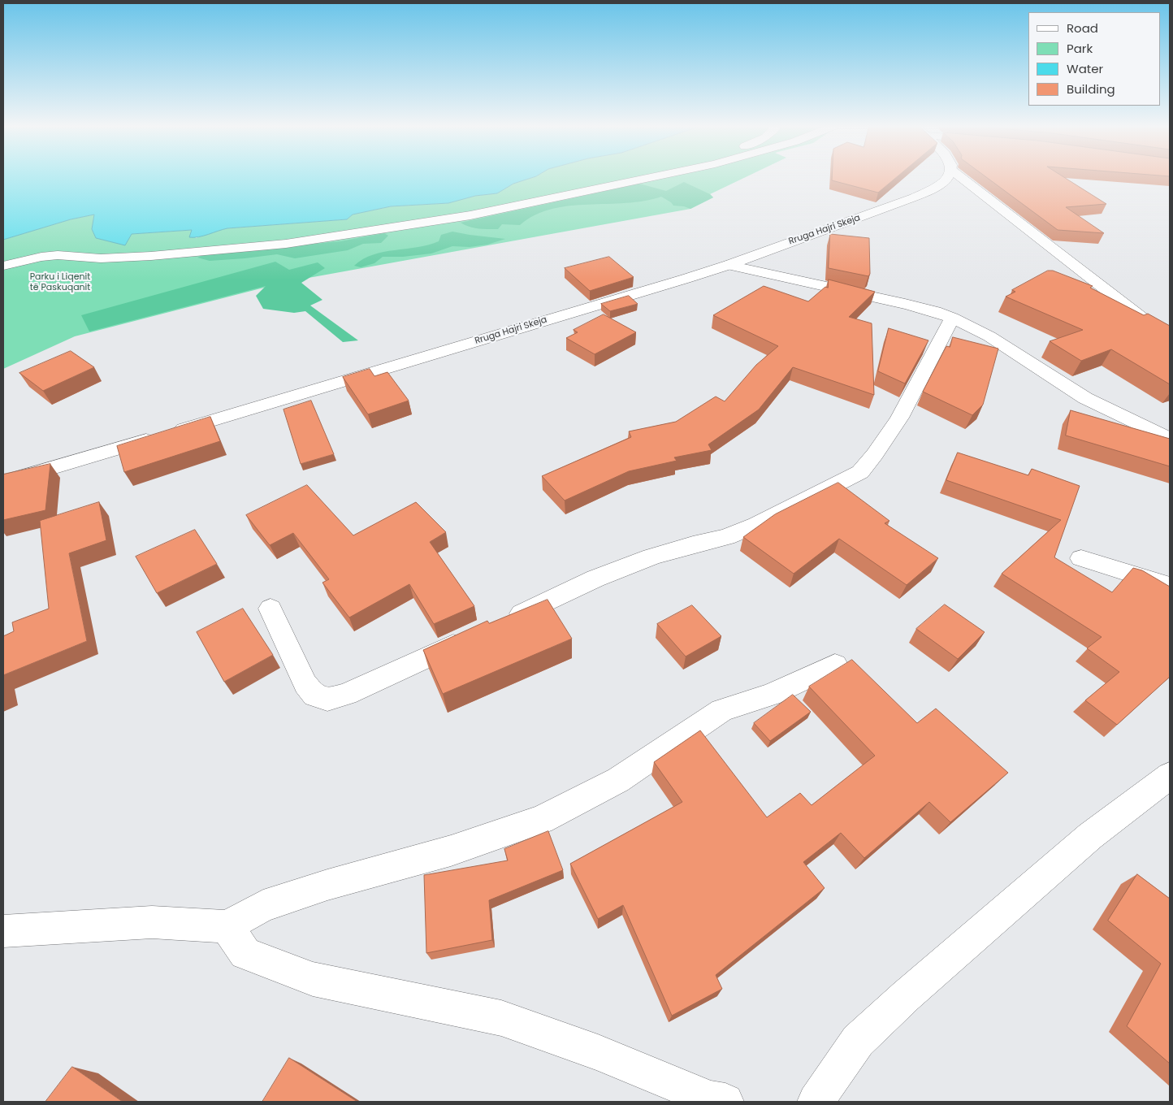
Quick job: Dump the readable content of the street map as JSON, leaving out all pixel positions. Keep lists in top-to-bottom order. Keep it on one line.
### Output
{"streets":{"street":["Rruga Hajri Skeja"]},"parks":["Parku i Liqenit të Paskuqanit"],"legend":["Road","Park","Water","Building"]}
